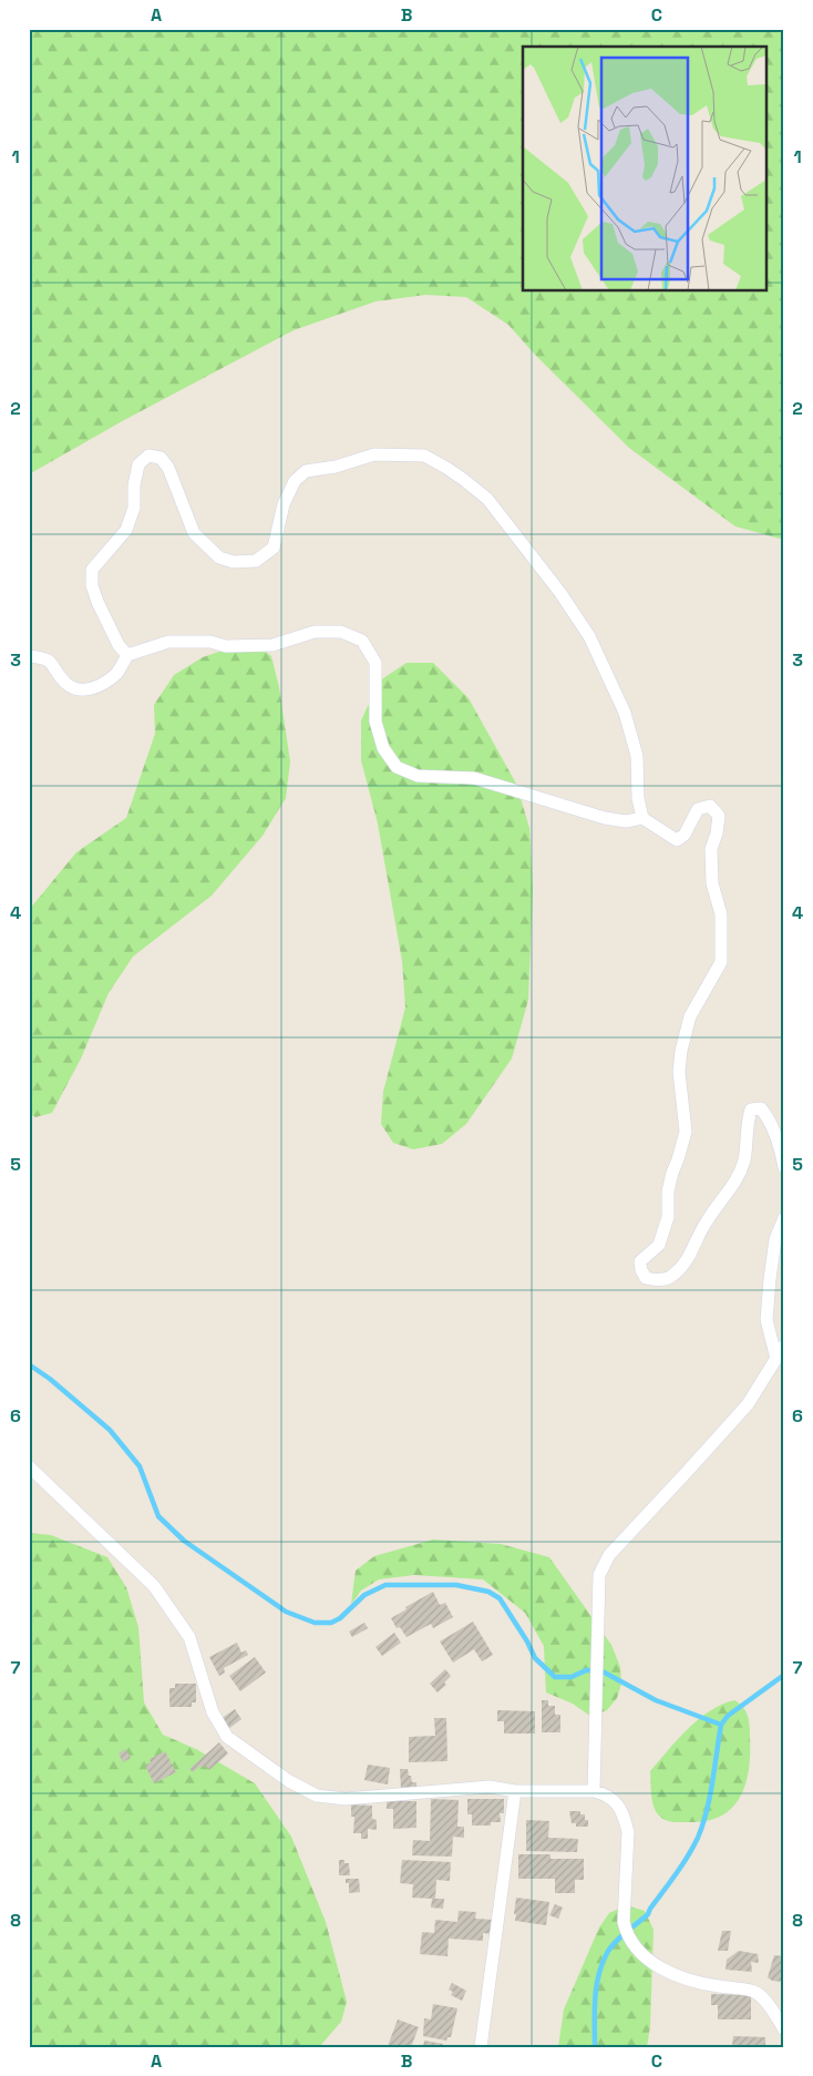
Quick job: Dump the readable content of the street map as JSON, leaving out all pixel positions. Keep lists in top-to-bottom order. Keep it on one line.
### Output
{"grid":{"columns":["A","B","C"],"rows":["1","2","3","4","5","6","7","8"]}}
